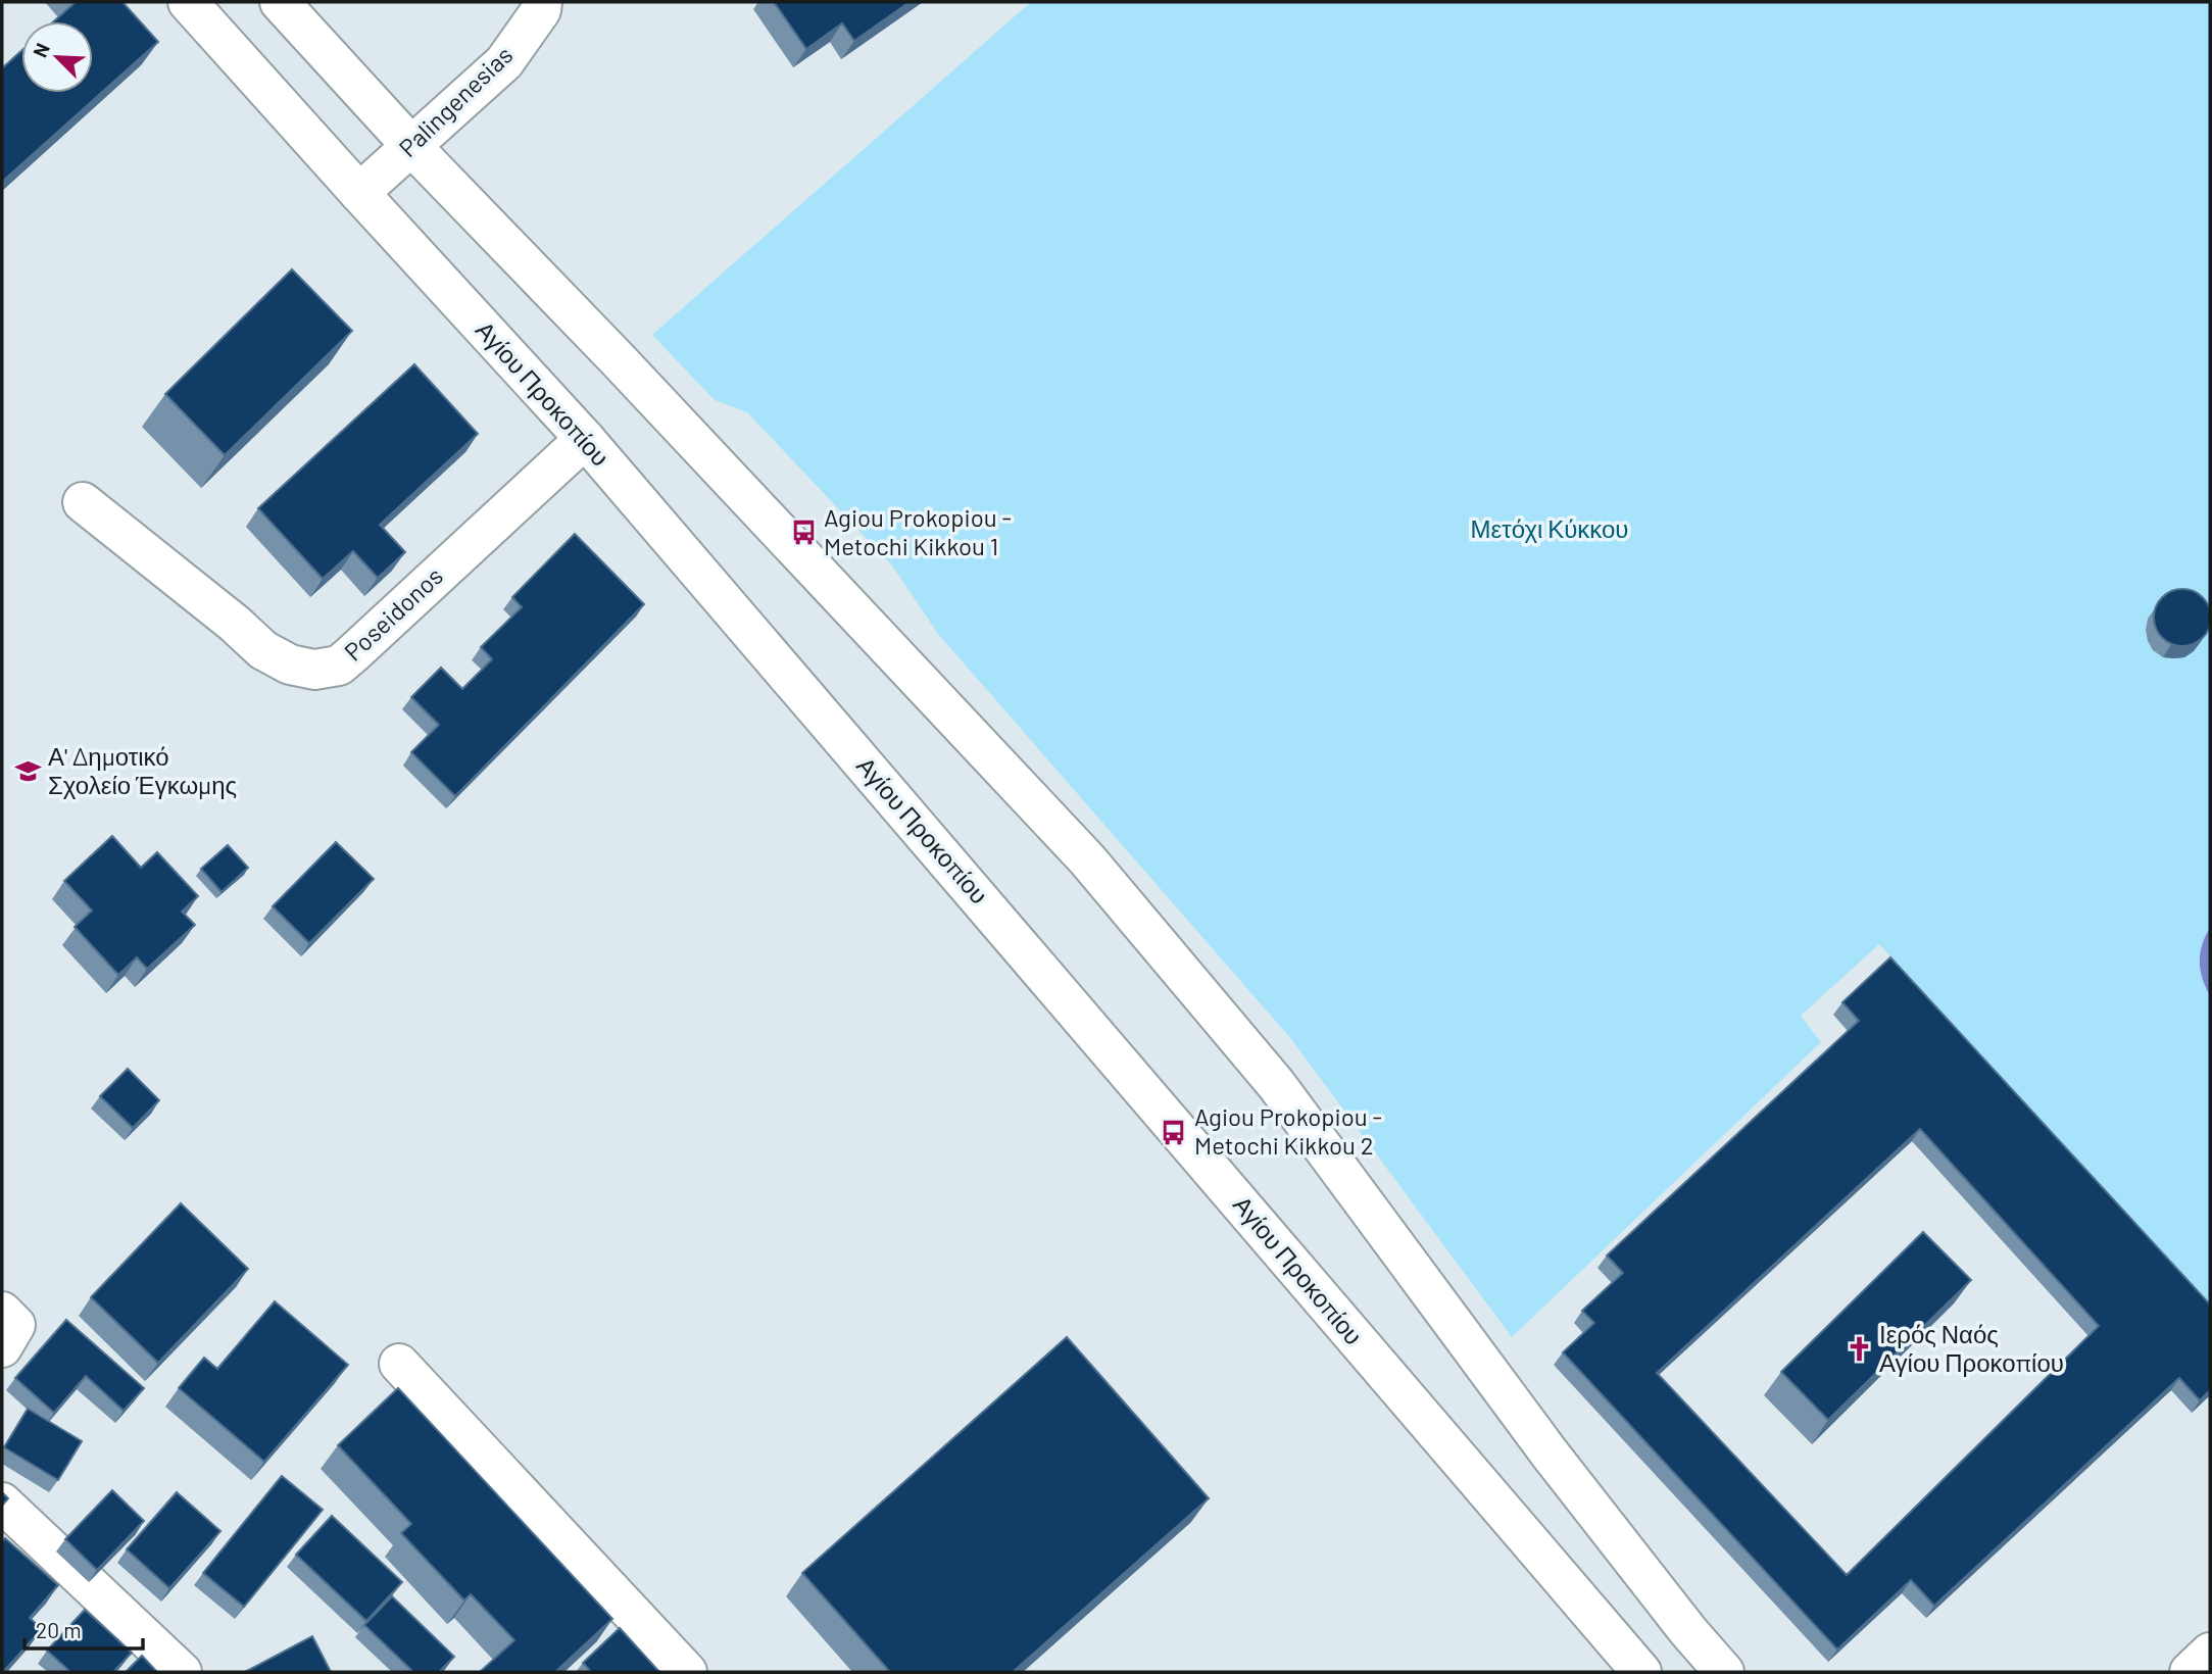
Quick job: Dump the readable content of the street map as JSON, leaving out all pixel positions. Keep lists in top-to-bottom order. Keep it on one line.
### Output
{"streets":{"main road":["Palingenesias","Αγίου Προκοπίου","Poseidonos"]},"crossings":[["Palingenesias","Αγίου Προκοπίου"],["Αγίου Προκοπίου","Poseidonos"]],"parks":["Μετόχι Κύκκου"],"places":{"bus stop":["Agiou Prokopiou - Metochi Kikkou 1","Agiou Prokopiou - Metochi Kikkou 2"],"school or university":["Α' Δημοτικό Σχολείο Έγκωμης"],"church":["Ιερός Ναός Αγίου Προκοπίου"]},"scale_bar":"20 m","north":"top left"}
